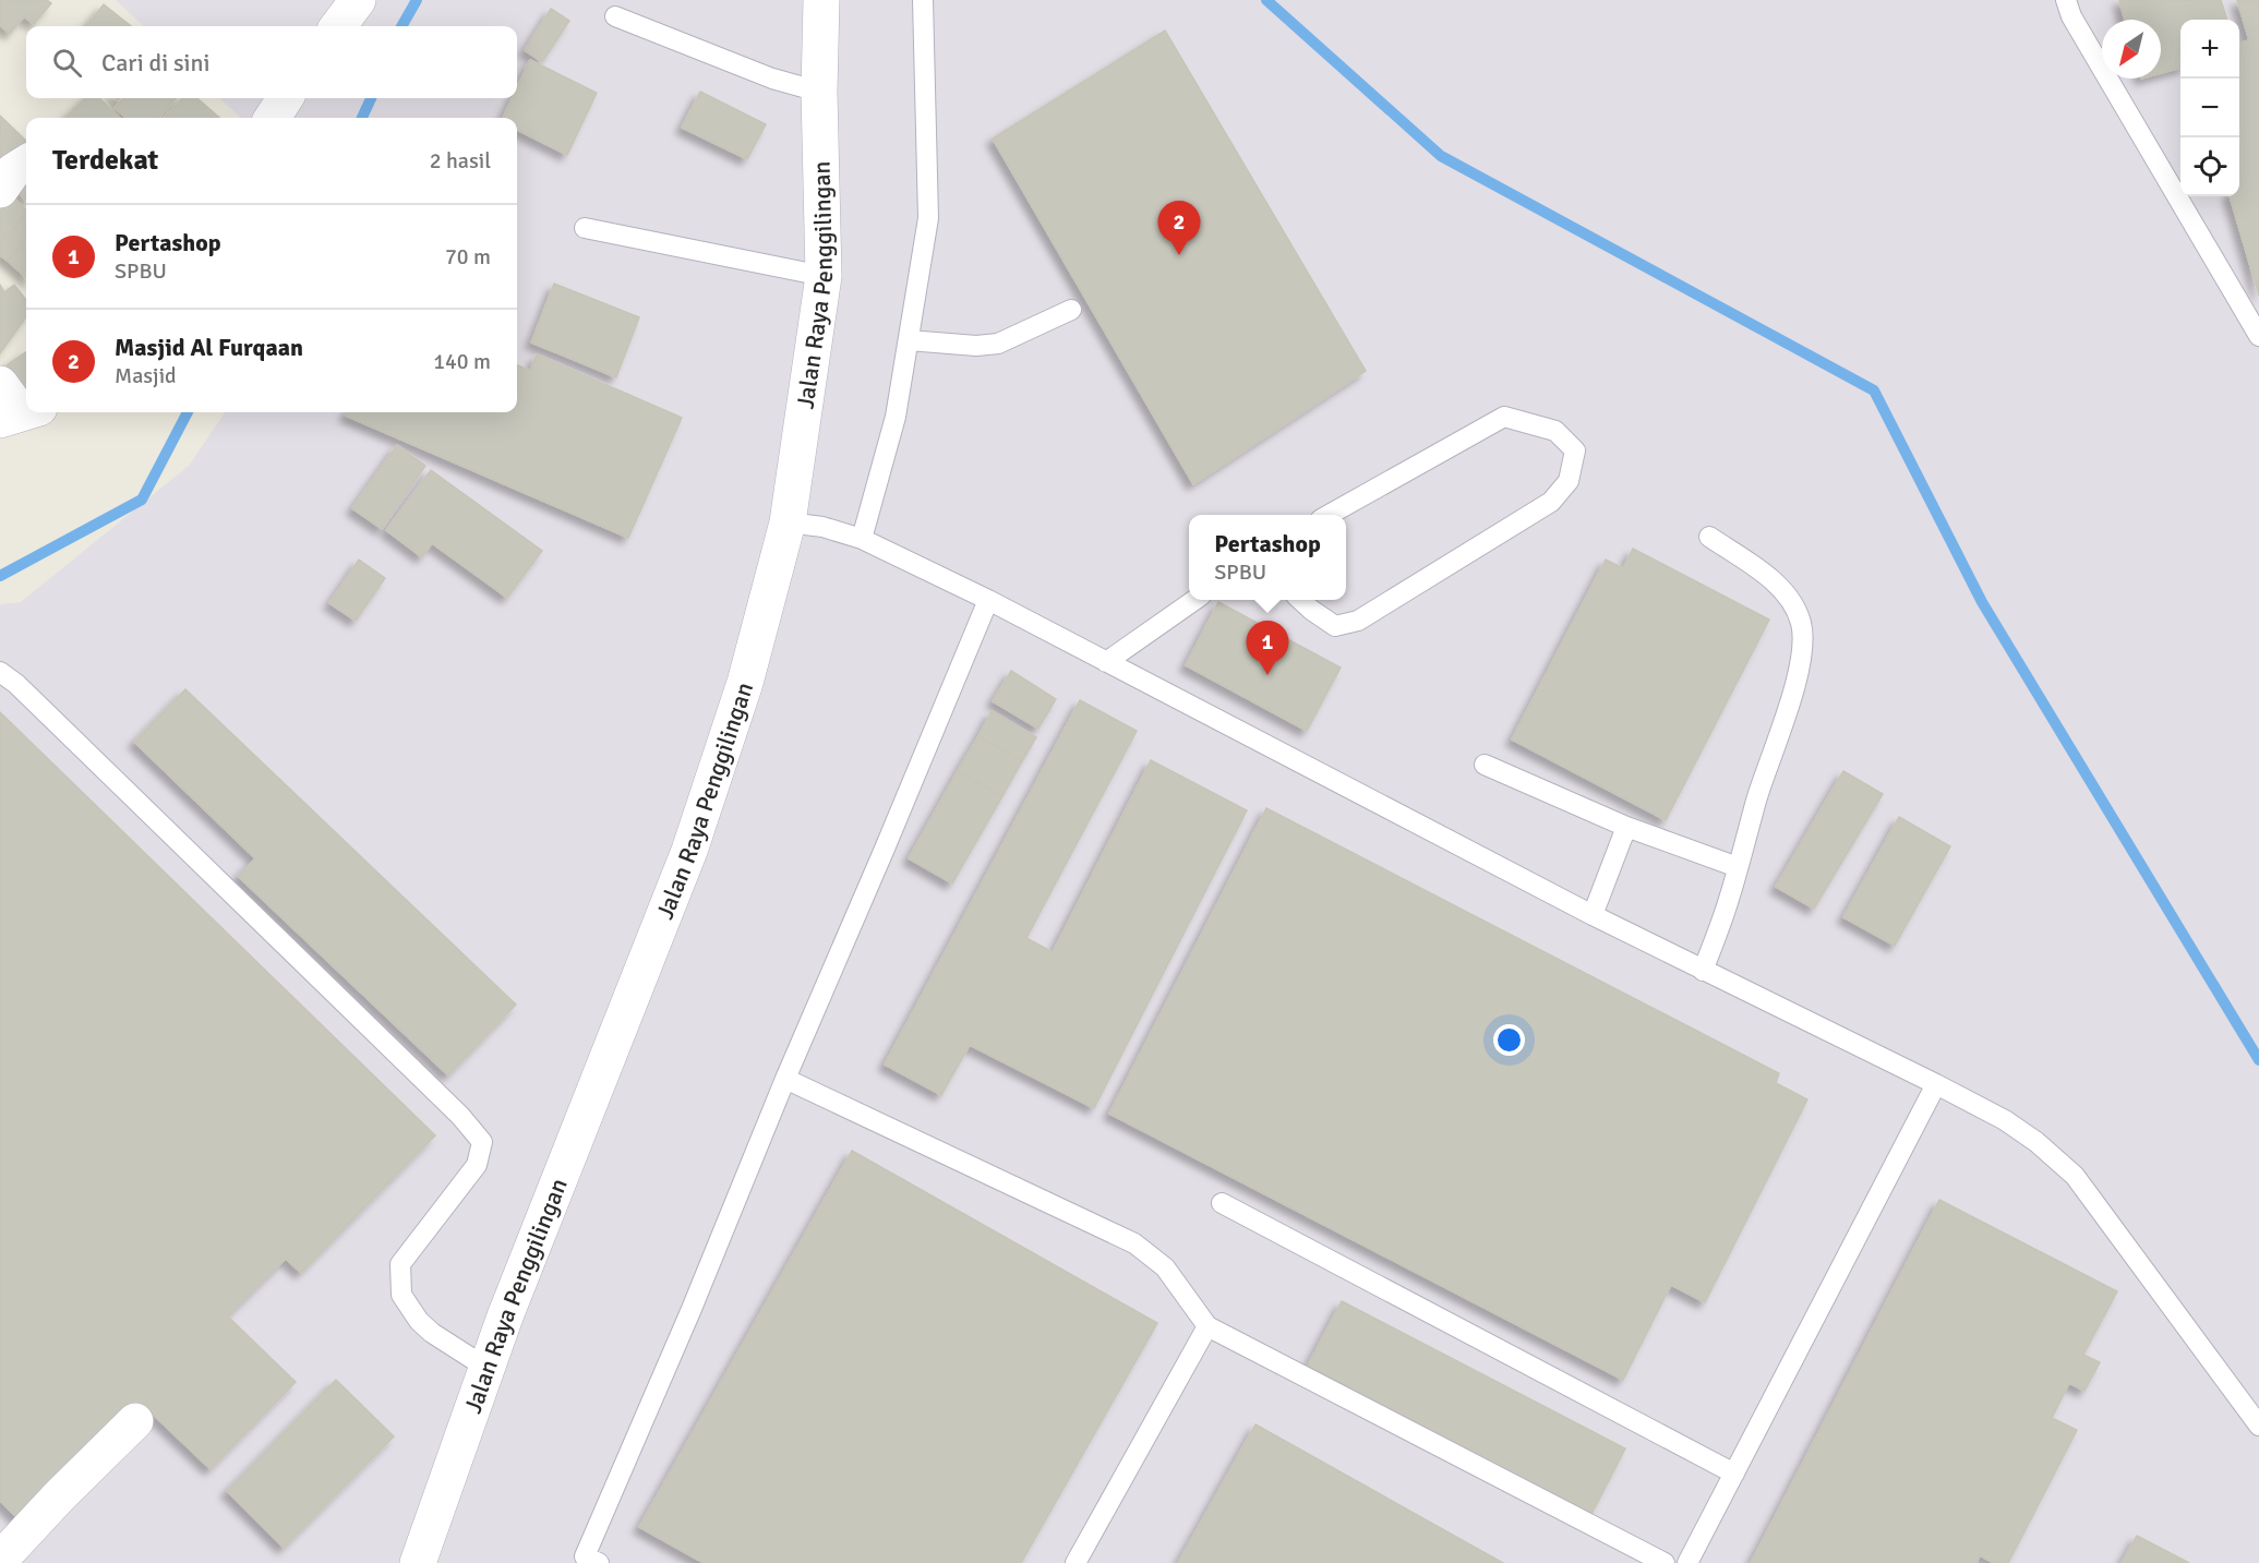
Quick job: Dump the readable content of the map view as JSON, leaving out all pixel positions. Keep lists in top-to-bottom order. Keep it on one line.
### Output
{"streets":{"street":["Jalan Raya Penggilingan"]},"north":"bottom left","page":{"map_buttons":["+","−"],"search":"Cari di sini","heading":["Terdekat","2 hasil"],"pins":["2","1"],"list":[{"mark":"1","name":"Pertashop","note":"SPBU","value":"70 m"},{"mark":"2","name":"Masjid Al Furqaan","note":"Masjid","value":"140 m"}],"popup":["Pertashop","SPBU"]}}
